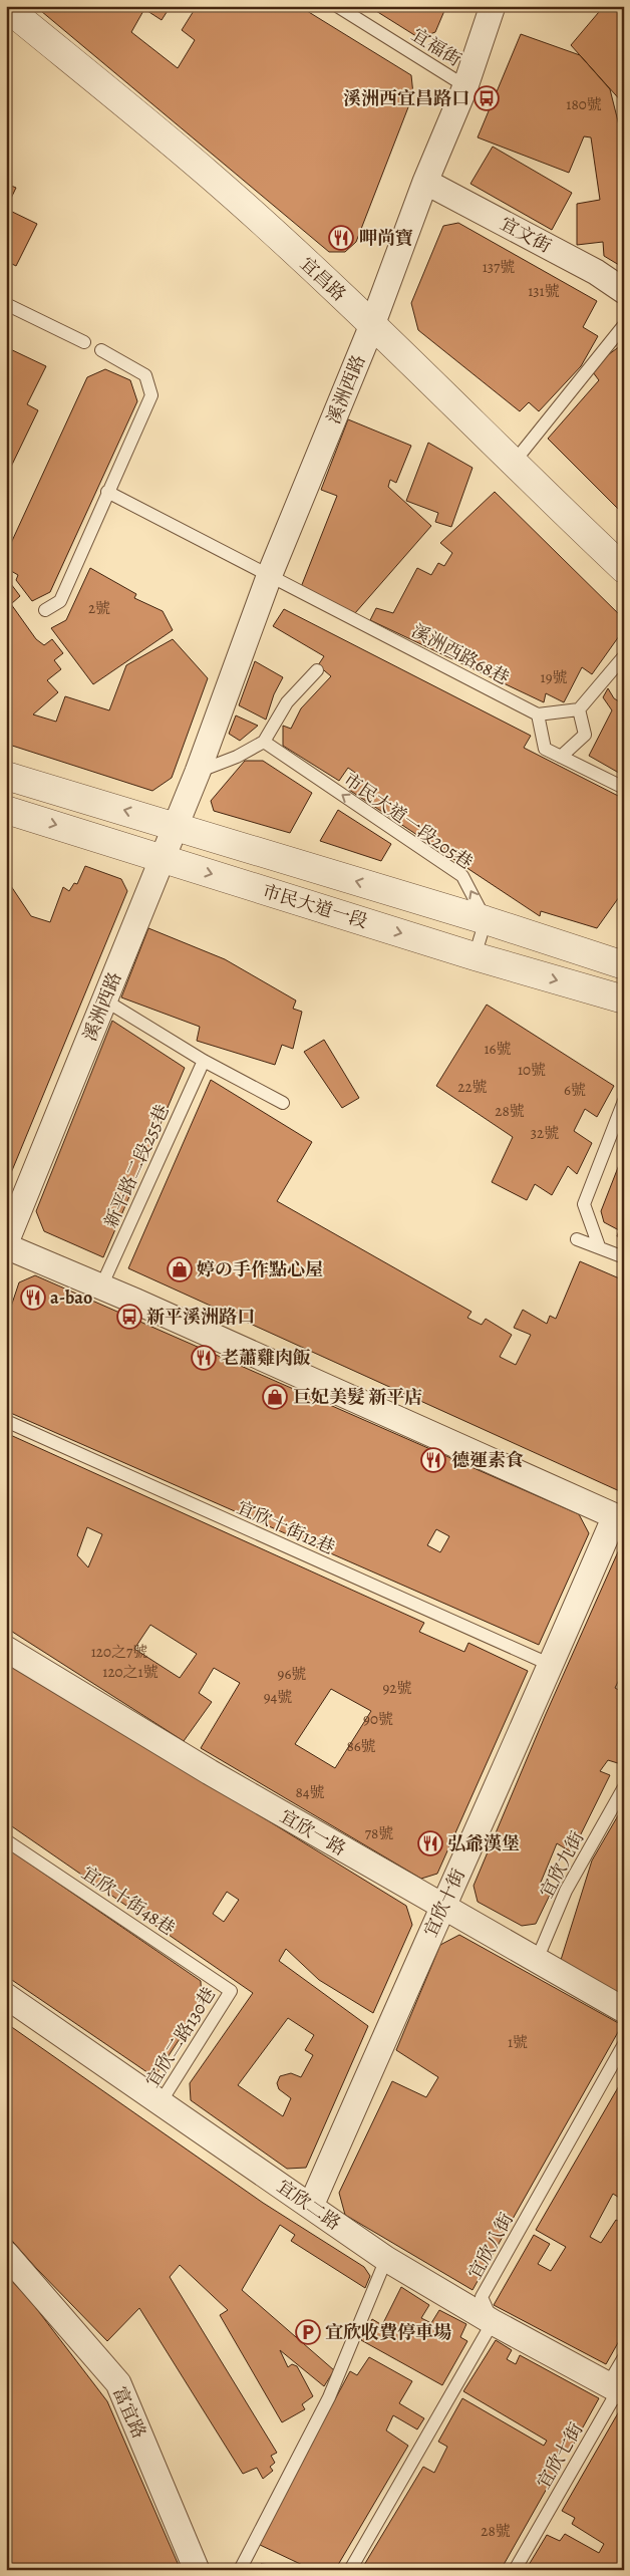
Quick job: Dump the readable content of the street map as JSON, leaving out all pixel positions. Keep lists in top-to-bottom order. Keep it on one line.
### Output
{"streets":{"street":["宜文街","宜昌路","溪洲西路","市民大道一段","宜欣一路","宜欣十街","宜欣二路","富宜路"],"lane":["宜福街","溪洲西路68巷","市民大道一段205巷","新平路二段255巷","宜欣十街12巷","宜欣九街","宜欣十街48巷","宜欣二路130巷","宜欣八街","宜欣七街"]},"crossings":[["宜福街","溪洲西路"],["宜文街","溪洲西路"],["宜昌路","溪洲西路"],["溪洲西路","溪洲西路68巷"],["溪洲西路","市民大道一段"],["市民大道一段205巷","市民大道一段"],["宜欣十街12巷","宜欣十街"],["宜欣一路","宜欣九街"],["宜欣一路","宜欣十街"],["宜欣十街48巷","宜欣二路130巷"],["宜欣十街","宜欣二路"],["宜欣二路130巷","宜欣二路"],["宜欣二路","宜欣八街"],["宜欣二路","宜欣七街"]],"one_way":["市民大道一段205巷"],"places":{"bus stop":["溪洲西宜昌路口","新平溪洲路口"],"restaurant":["呷尚寶","a-bao","老蕭雞肉飯","德運素食","弘爺漢堡"],"shop":["婷の手作點心屋","巨妃美髮 新平店"],"parking":["宜欣收費停車場"]},"house_numbers":["180號","137號","131號","2號","19號","16號","10號","22號","6號","28號","32號","120之7號","120之1號","96號","92號","94號","90號","86號","84號","78號","1號","28號"]}
